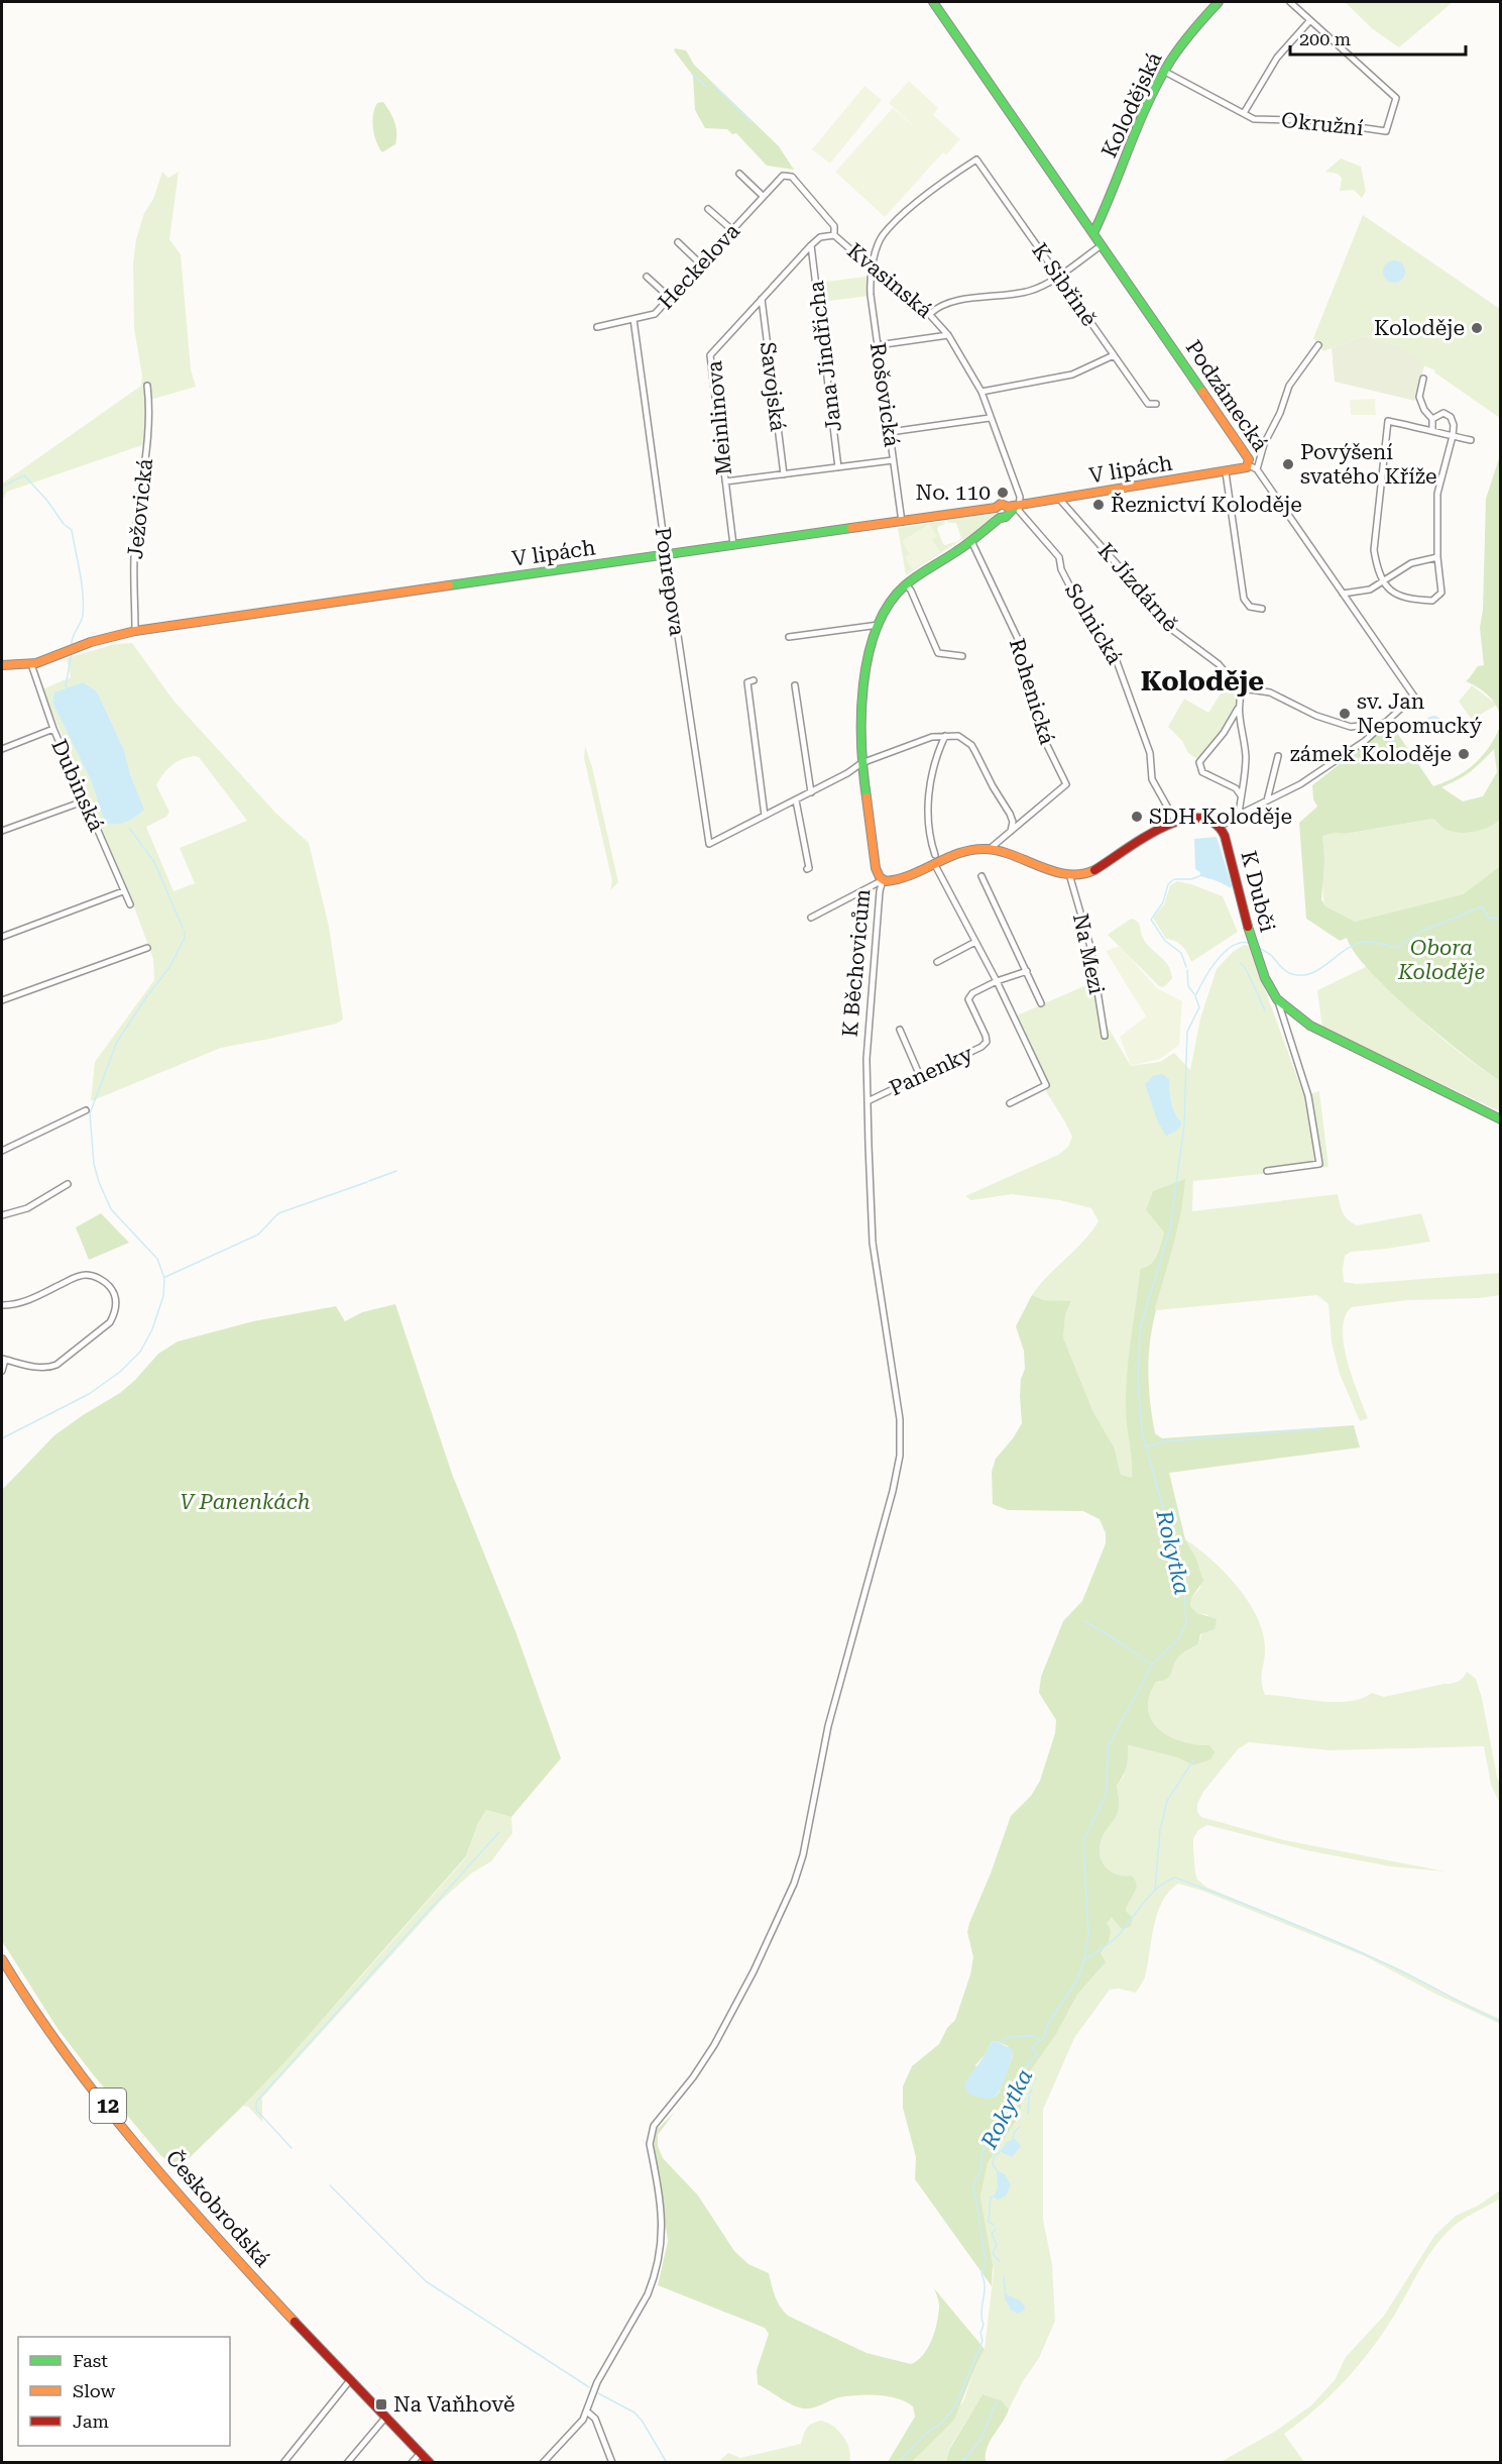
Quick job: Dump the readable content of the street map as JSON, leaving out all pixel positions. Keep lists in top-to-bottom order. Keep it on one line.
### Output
{"streets":{"street":["Kolodějská","Okružní","Heckelova","Kvasinská","K Sibřině","Jana Jindřicha","Savojská","Rošovická","Podzámecká","Meinlinova","V lipách","Ježovická","Ponrepova","K Jízdárně","Solnická","Rohenická","Dubinská","K Dubči","Na Mezi","K Běchovicům","Panenky","12","Českobrodská"]},"crossings":[["Kolodějská","Okružní"],["Kolodějská","Podzámecká"],["Heckelova","Kvasinská"],["Heckelova","Ponrepova"],["Kvasinská","Rošovická"],["Kvasinská","Meinlinova"],["Kvasinská","V lipách"],["Kvasinská","Solnická"],["Kvasinská","K Běchovicům"],["K Sibřině","Rošovická"],["Jana Jindřicha","Meinlinova"],["Savojská","Meinlinova"],["Rošovická","V lipách"],["Podzámecká","V lipách"],["Meinlinova","V lipách"],["V lipách","Ježovická"],["V lipách","Ponrepova"],["V lipách","K Jízdárně"],["V lipách","Solnická"],["V lipách","Dubinská"],["V lipách","K Běchovicům"],["Solnická","K Běchovicům"],["Rohenická","K Běchovicům"],["K Běchovicům","Panenky"]],"districts":["Koloděje"],"water":["Rokytka"],"parks":["Obora Koloděje","V Panenkách"],"places":{"other":["Koloděje","Povýšení svatého Kříže","No. 110","Řeznictví Koloděje","sv. Jan Nepomucký","zámek Koloděje","SDH Koloděje"],"transit":["Na Vaňhově"]},"legend":["Fast","Slow","Jam"],"scale_bar":"200 m"}
